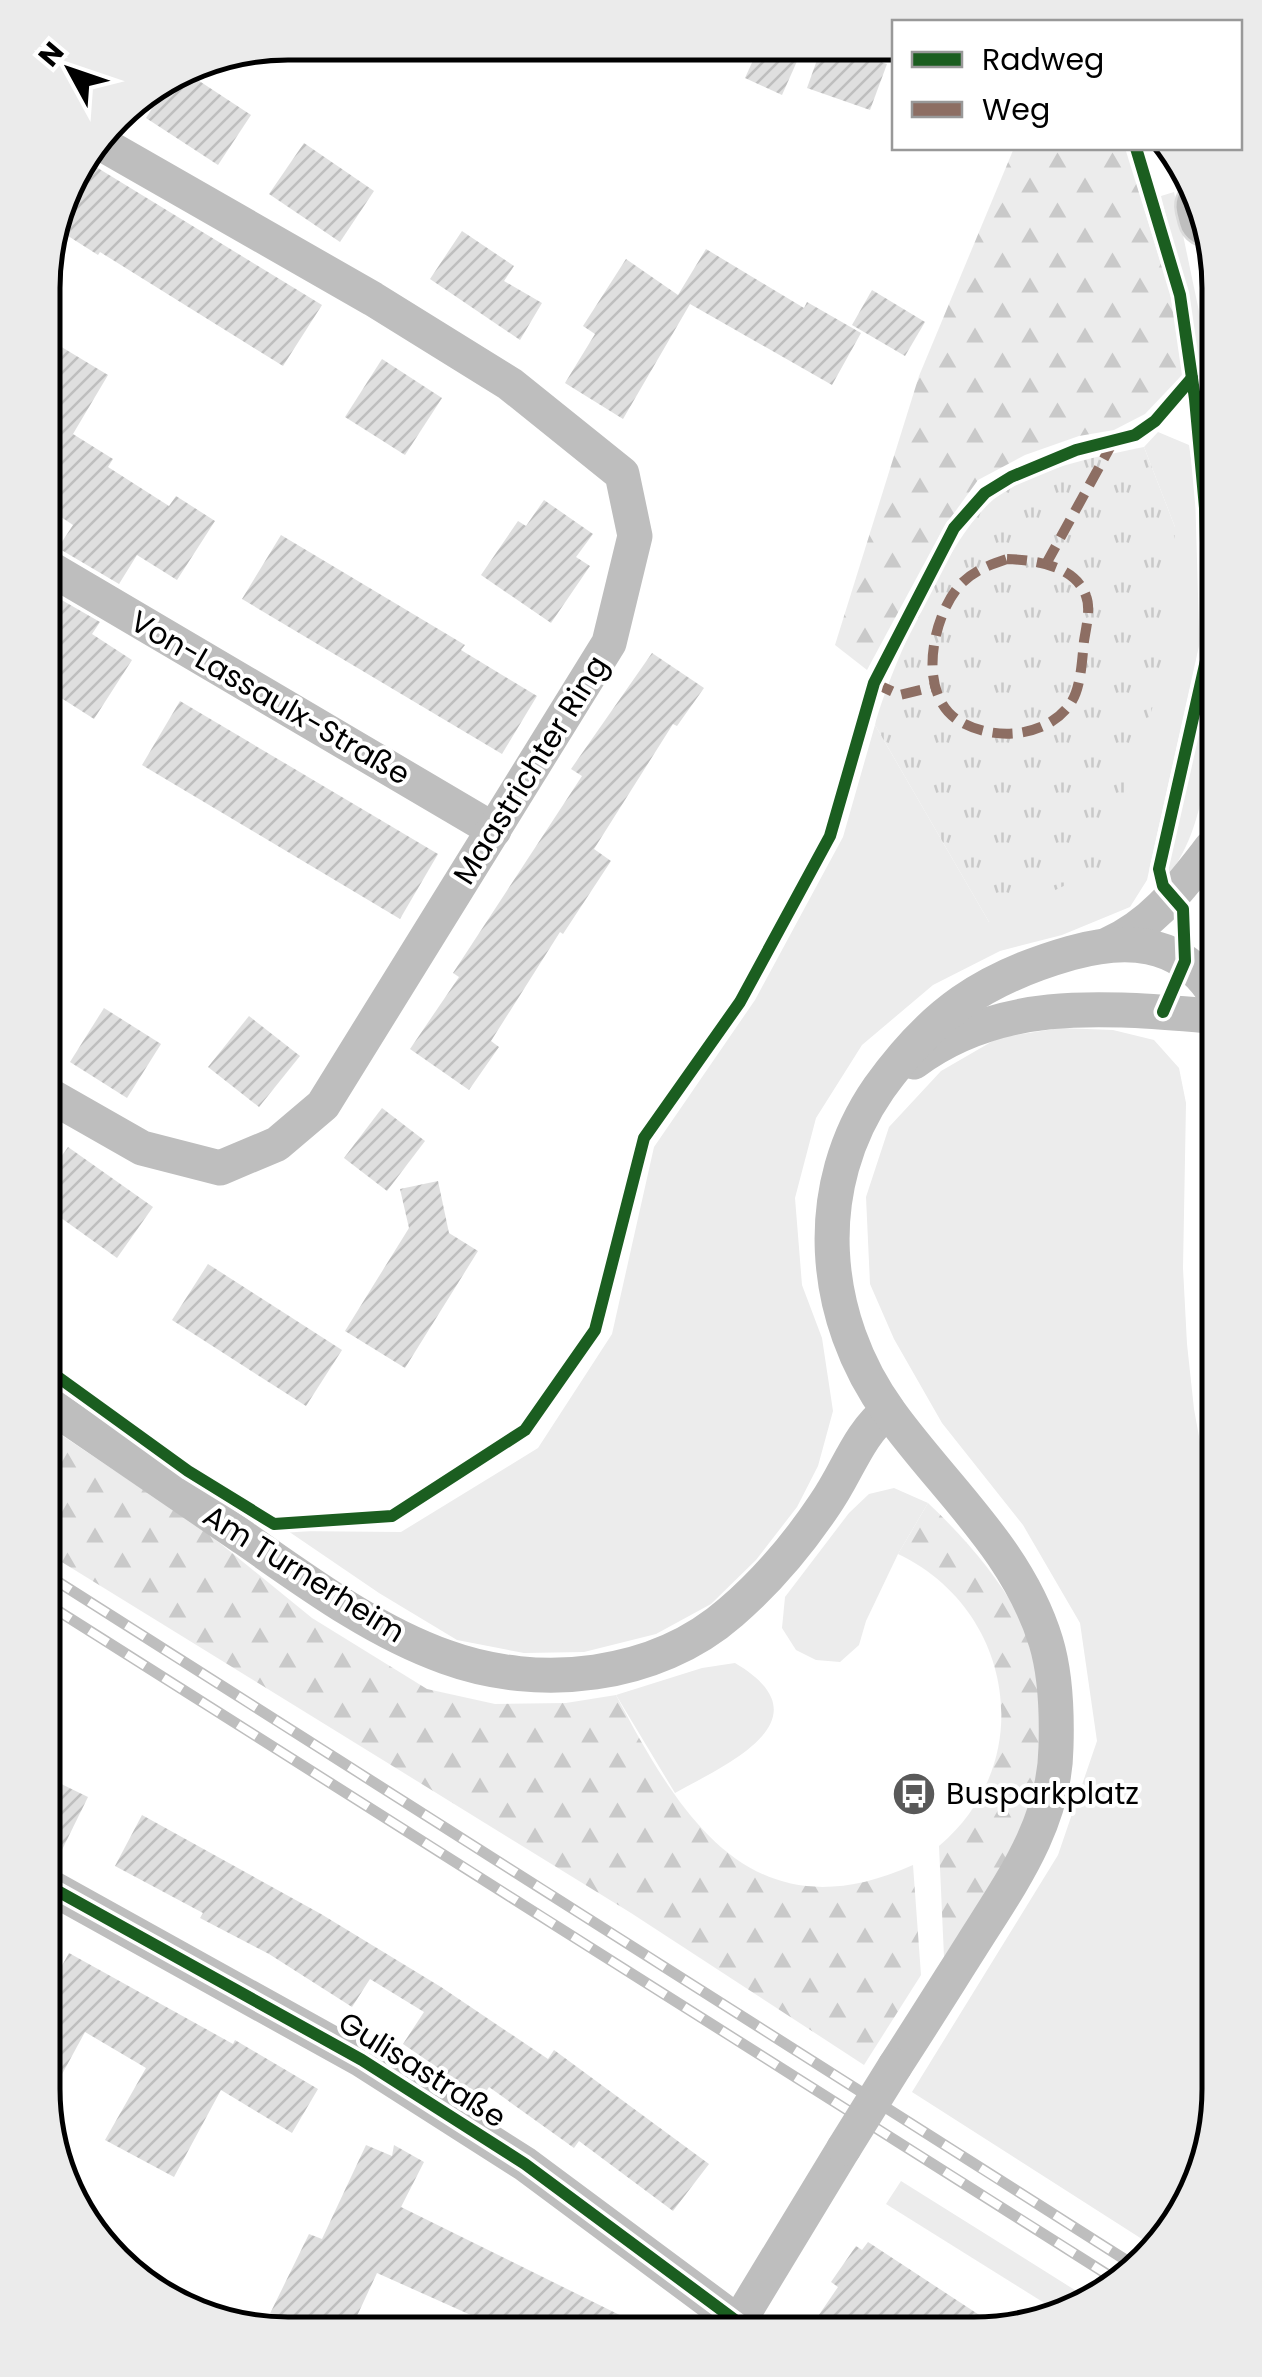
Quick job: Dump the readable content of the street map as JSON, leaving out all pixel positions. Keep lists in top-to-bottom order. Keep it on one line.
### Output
{"streets":{"street":["Von-Lassaulx-Straße","Maastrichter Ring","Am Turnerheim","Gulisastraße"]},"crossings":[["Von-Lassaulx-Straße","Maastrichter Ring"]],"places":{"bus stop":["Busparkplatz"]},"legend":["Radweg","Weg"],"north":"top left"}
